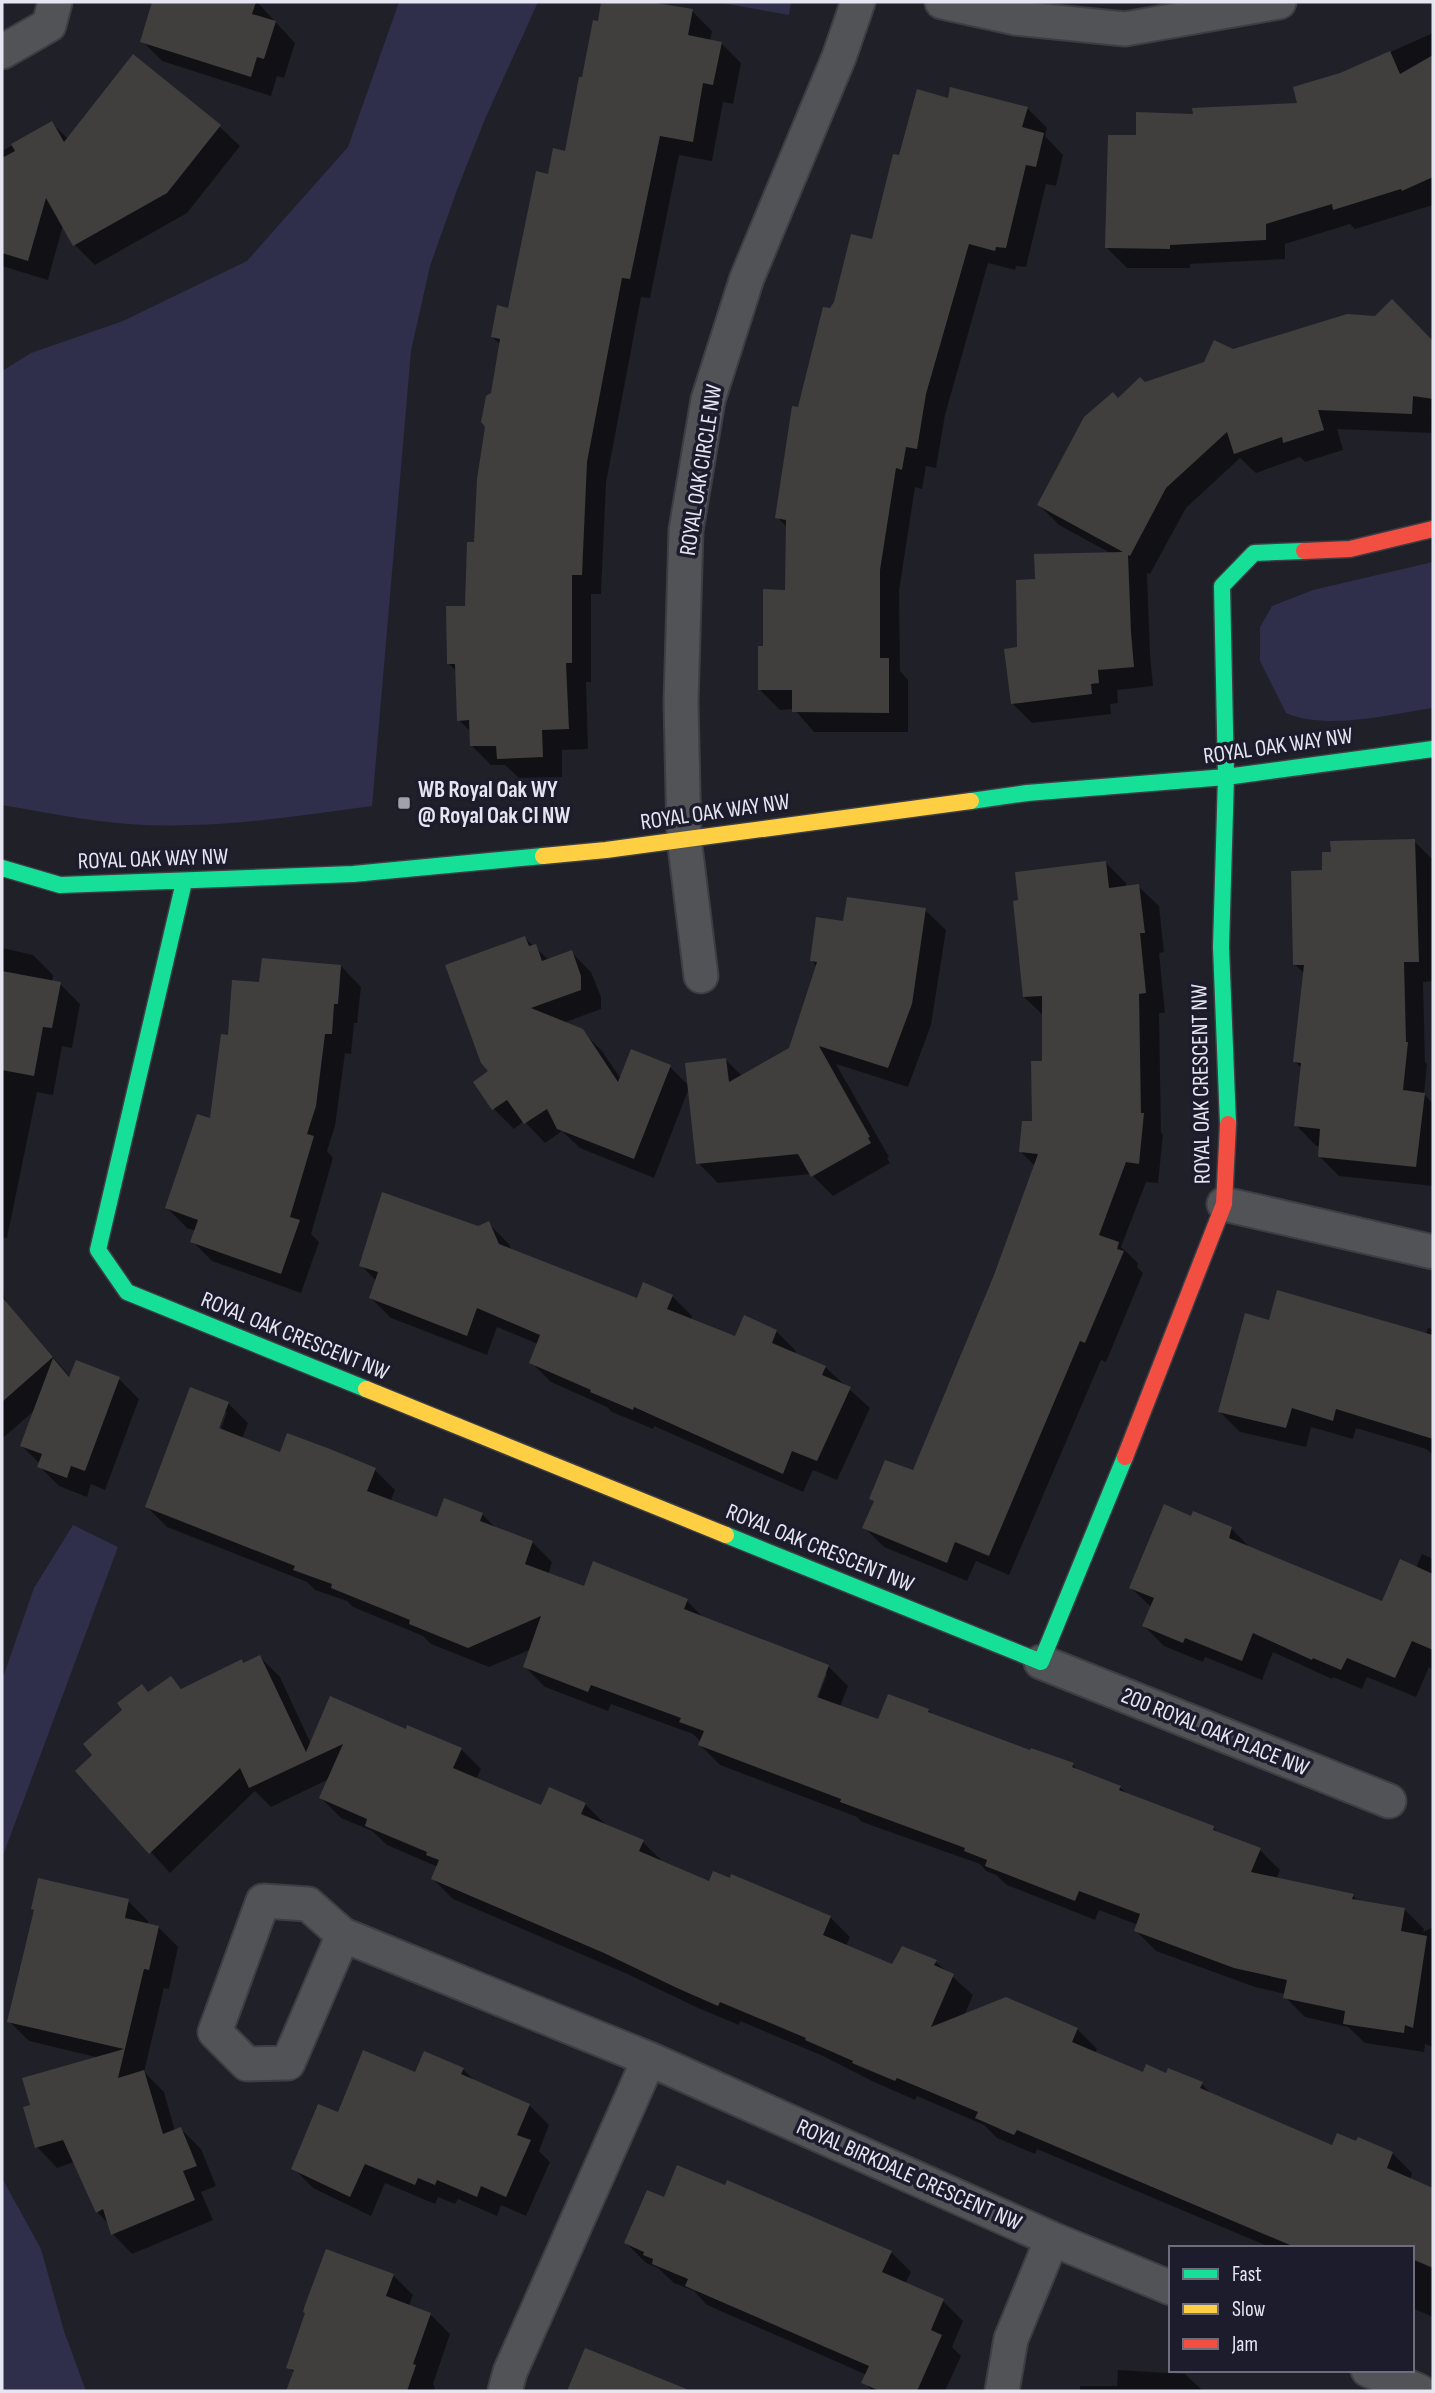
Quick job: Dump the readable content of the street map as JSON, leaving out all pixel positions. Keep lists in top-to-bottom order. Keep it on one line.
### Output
{"streets":{"street":["ROYAL OAK CIRCLE NW","ROYAL OAK WAY NW","ROYAL OAK CRESCENT NW","200 ROYAL OAK PLACE NW","ROYAL BIRKDALE CRESCENT NW"]},"crossings":[["ROYAL OAK CIRCLE NW","ROYAL OAK WAY NW"],["ROYAL OAK WAY NW","ROYAL OAK CRESCENT NW"],["ROYAL OAK CRESCENT NW","200 ROYAL OAK PLACE NW"]],"places":{"transit":["WB Royal Oak WY @ Royal Oak CI NW"]},"legend":["Fast","Slow","Jam"]}
